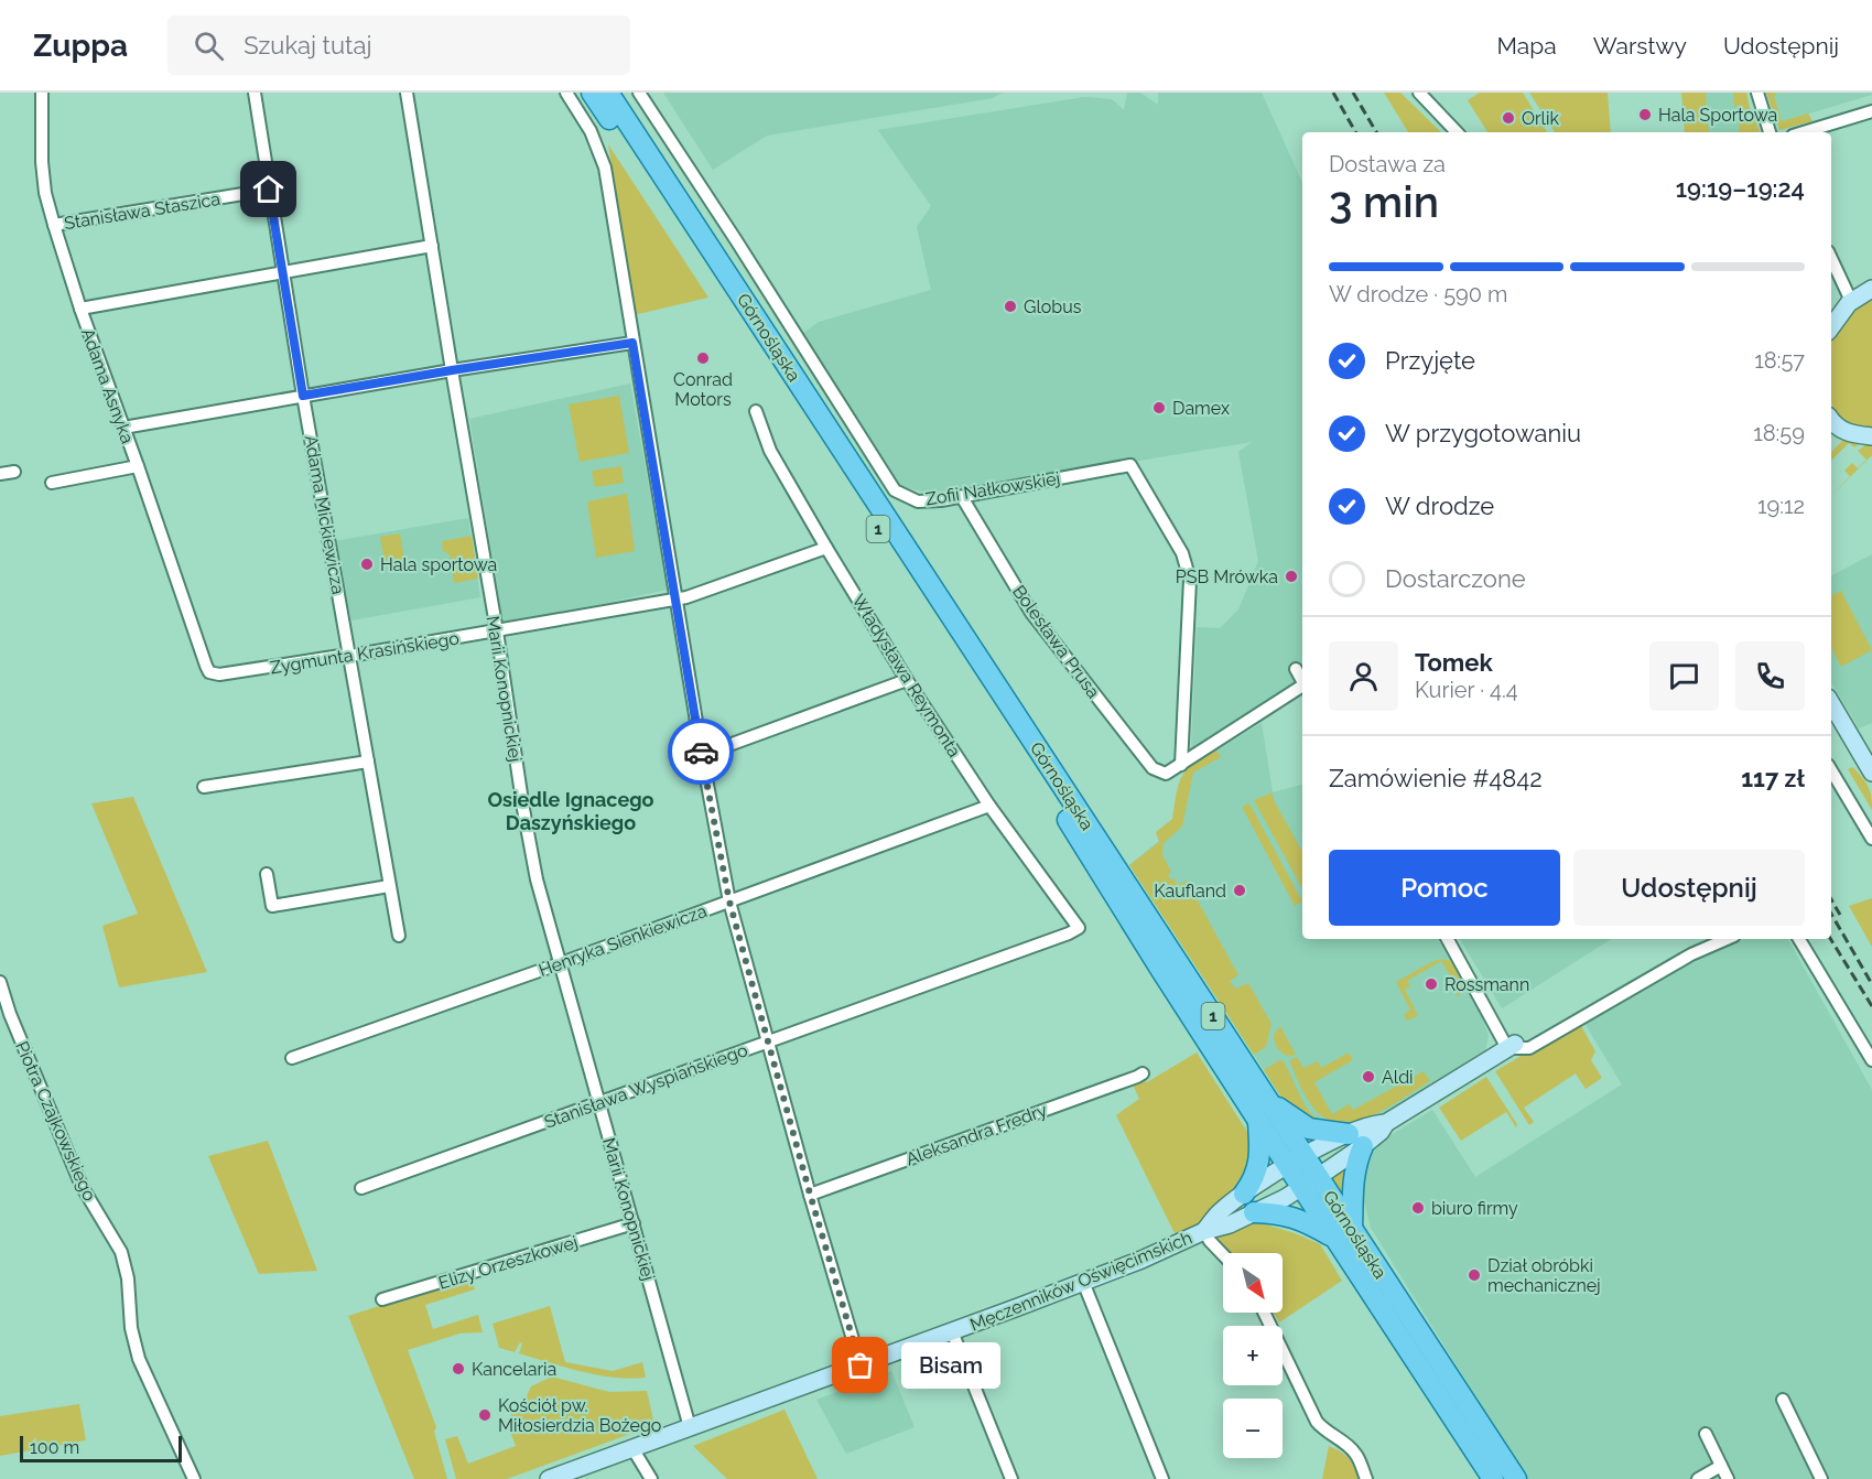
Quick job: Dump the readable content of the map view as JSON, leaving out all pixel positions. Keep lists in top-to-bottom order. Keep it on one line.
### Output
{"streets":{"main road":["Górnośląska","1","Męczenników Oświęcimskich"],"street":["Stanisława Staszica","Adama Asnyka","Zofii Nałkowskiej","Adama Mickiewicza","Bolesława Prusa","Zygmunta Krasińskiego","Władysława Reymonta","Marii Konopnickiej","Henryka Sienkiewicza","Stanisława Wyspiańskiego","Piotra Czajkowskiego","Aleksandra Fredry","Elizy Orzeszkowej"]},"crossings":[["Stanisława Staszica","Adama Asnyka"],["Stanisława Staszica","Adama Mickiewicza"],["Górnośląska","Męczenników Oświęcimskich"],["Adama Asnyka","Zygmunta Krasińskiego"],["Zofii Nałkowskiej","Bolesława Prusa"],["Adama Mickiewicza","Zygmunta Krasińskiego"],["Zygmunta Krasińskiego","Władysława Reymonta"],["Zygmunta Krasińskiego","Marii Konopnickiej"],["Władysława Reymonta","Henryka Sienkiewicza"],["Władysława Reymonta","Stanisława Wyspiańskiego"],["Marii Konopnickiej","Henryka Sienkiewicza"],["Marii Konopnickiej","Stanisława Wyspiańskiego"],["Marii Konopnickiej","Elizy Orzeszkowej"],["Marii Konopnickiej","Męczenników Oświęcimskich"]],"districts":["Osiedle Ignacego Daszyńskiego"],"places":["Hala Sportowa","Orlik","Globus","Conrad Motors","Damex","Hala sportowa","PSB Mrówka","Kaufland","Rossmann","Aldi","biuro firmy","Dział obróbki mechanicznej","Bisam","Kancelaria","Kościół pw. Miłosierdzia Bożego"],"scale_bar":"100 m","north":"bottom right","page":{"header":"Zuppa","search":"Szukaj tutaj","nav":["Mapa","Warstwy","Udostępnij"],"heading":["3 min","Dostawa za","19:19–19:24"],"panel":["Tomek","Kurier · 4.4","Zamówienie #4842","117 zł"],"bar":"W drodze · 590 m","list":[["Przyjęte","18:57"],["W przygotowaniu","18:59"],["W drodze","19:12"],"Dostarczone"],"buttons":["Pomoc","Udostępnij"],"map_buttons":["+","−"],"bubble":"Bisam","scale":"100 m"}}
